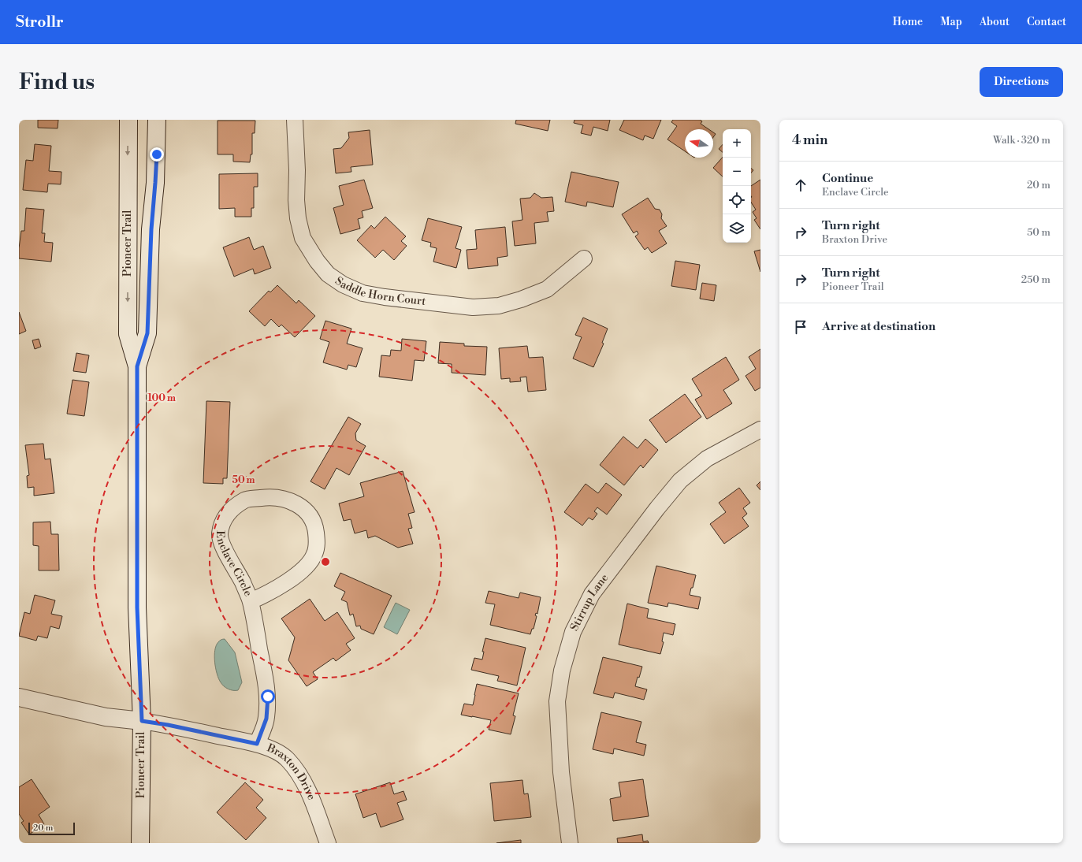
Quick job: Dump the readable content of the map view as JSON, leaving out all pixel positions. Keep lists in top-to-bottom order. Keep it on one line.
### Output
{"streets":{"main road":["Pioneer Trail","Braxton Drive"],"street":["Saddle Horn Court","Enclave Circle","Stirrup Lane"]},"crossings":[["Pioneer Trail","Braxton Drive"],["Enclave Circle","Braxton Drive"]],"scale_bar":"20 m","north":"left","page":{"header":"Strollr","nav":["Home","Map","About","Contact"],"buttons":"Directions","title":"Find us","heading":["4 min","Walk · 320 m"],"map_buttons":["+","−"],"list":[["Continue","Enclave Circle","20 m"],["Turn right","Braxton Drive","50 m"],["Turn right","Pioneer Trail","250 m"],"Arrive at destination"],"scale":"20 m"},"rings":["100 m","50 m"]}
